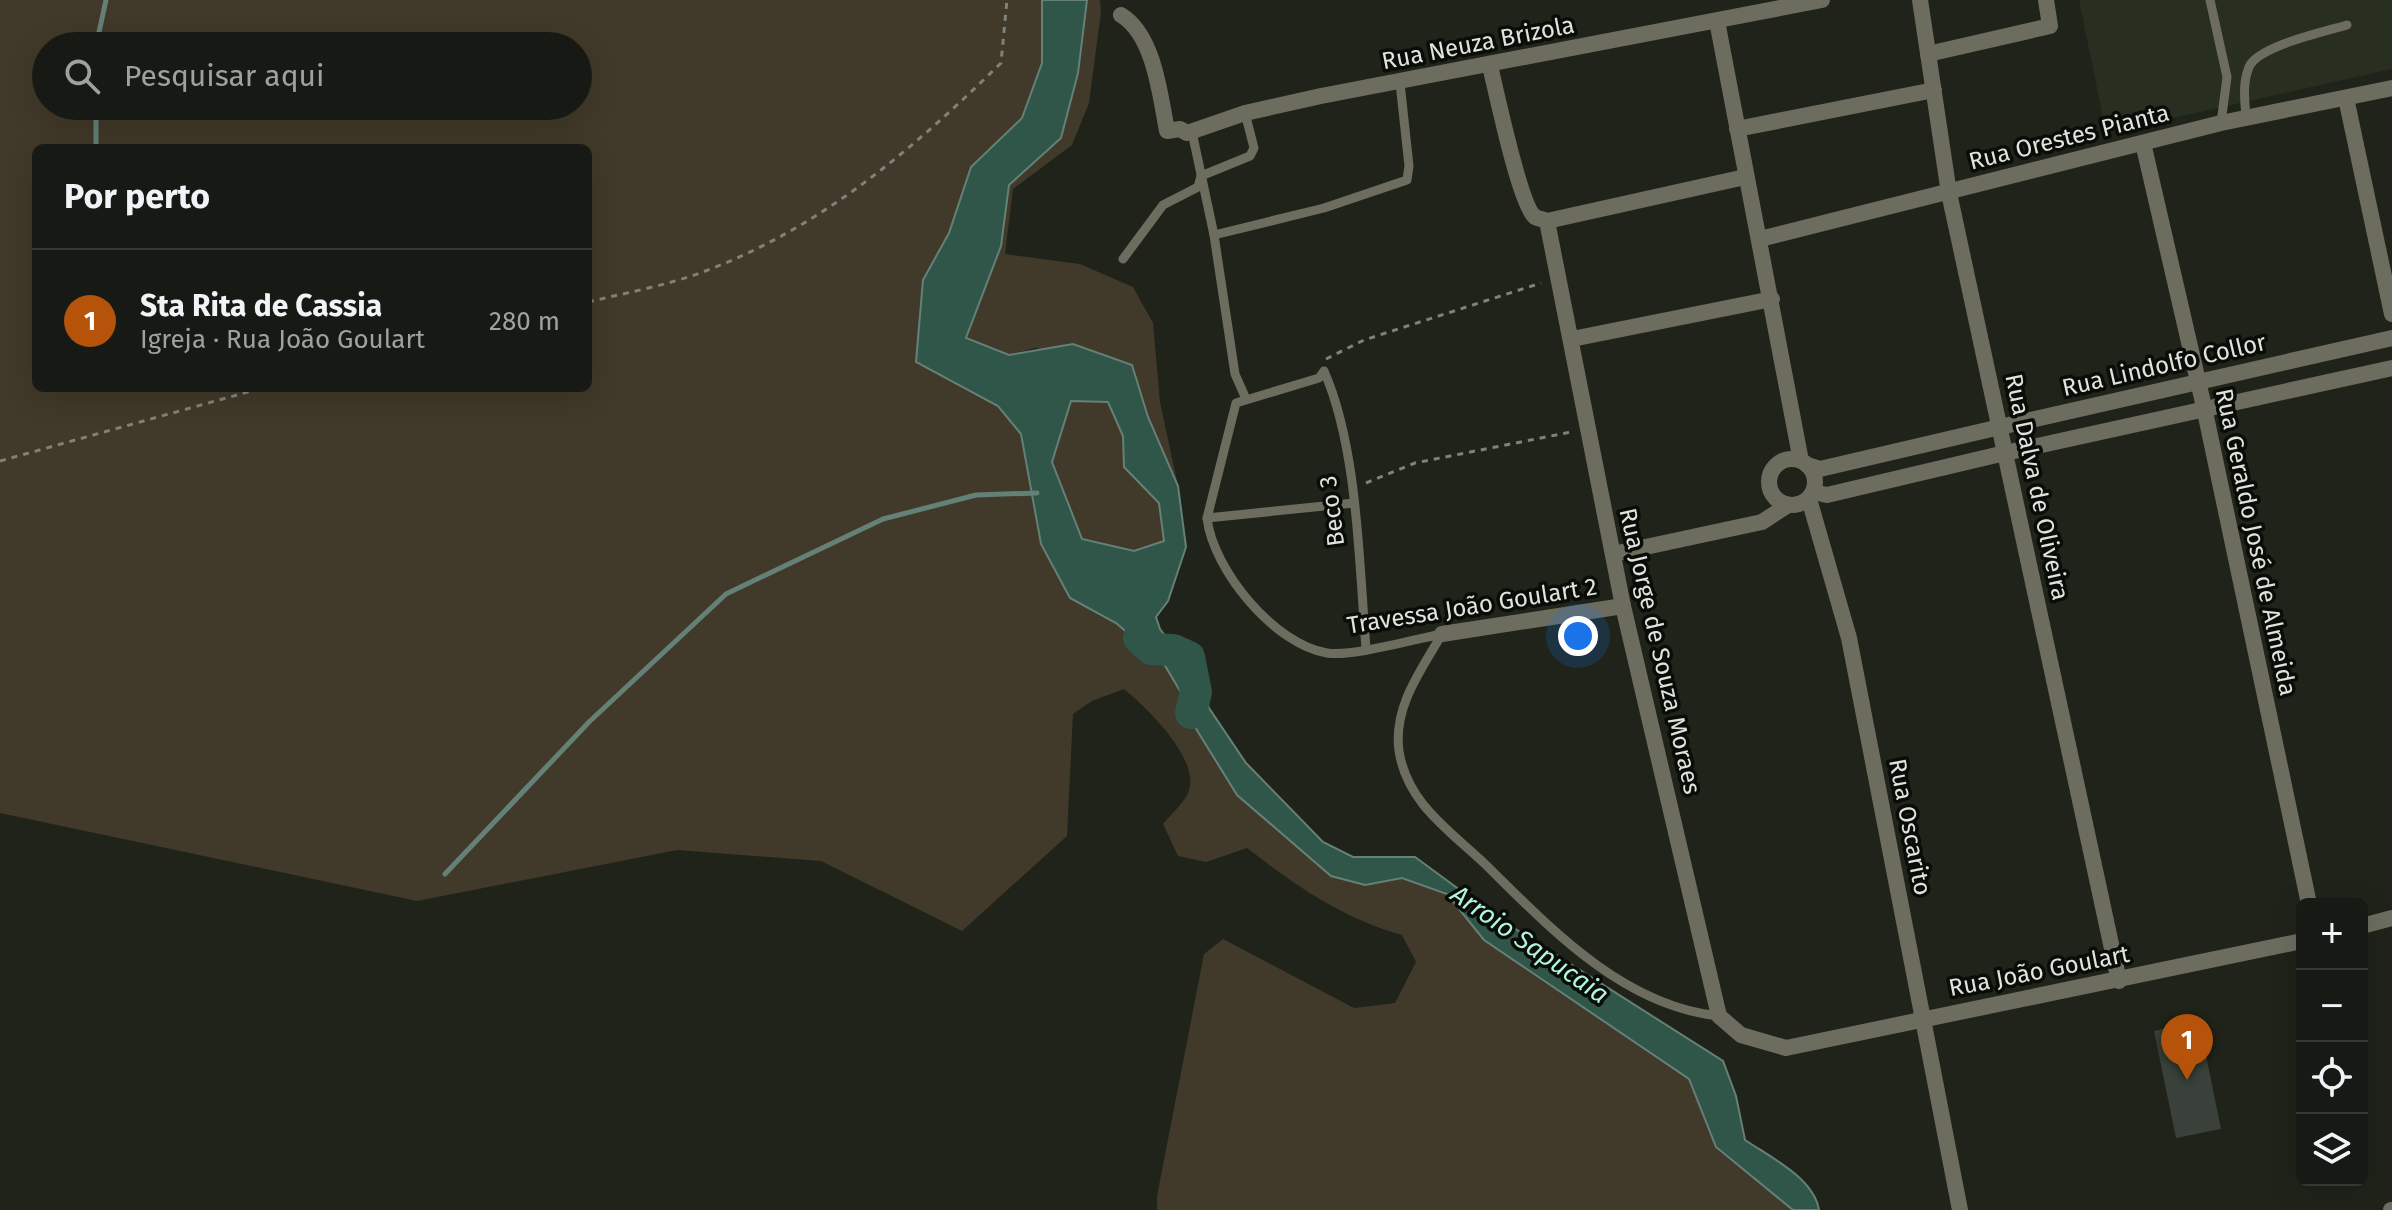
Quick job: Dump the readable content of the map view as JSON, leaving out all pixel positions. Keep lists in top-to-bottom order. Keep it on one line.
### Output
{"streets":{"street":["Rua Neuza Brizola","Rua Orestes Pianta","Rua Lindolfo Collor","Rua Dalva de Oliveira","Rua Geraldo José de Almeida","Travessa João Goulart 2","Rua Jorge de Souza Moraes","Rua Oscarito","Rua João Goulart"],"lane":["Beco 3"]},"crossings":[["Rua Orestes Pianta","Rua Dalva de Oliveira"],["Rua Orestes Pianta","Rua Geraldo José de Almeida"],["Rua Lindolfo Collor","Rua Dalva de Oliveira"],["Rua Lindolfo Collor","Rua Geraldo José de Almeida"],["Rua Lindolfo Collor","Rua Oscarito"],["Rua Dalva de Oliveira","Rua João Goulart"],["Beco 3","Travessa João Goulart 2"],["Travessa João Goulart 2","Rua Jorge de Souza Moraes"],["Rua Jorge de Souza Moraes","Rua João Goulart"],["Rua Oscarito","Rua João Goulart"]],"water":["Arroio Sapucaia"],"page":{"search":"Pesquisar aqui","heading":"Por perto","list":[{"mark":"1","name":"Sta Rita de Cassia","note":"Igreja · Rua João Goulart","value":"280 m"}],"map_buttons":["+","−"],"pins":"1"}}
